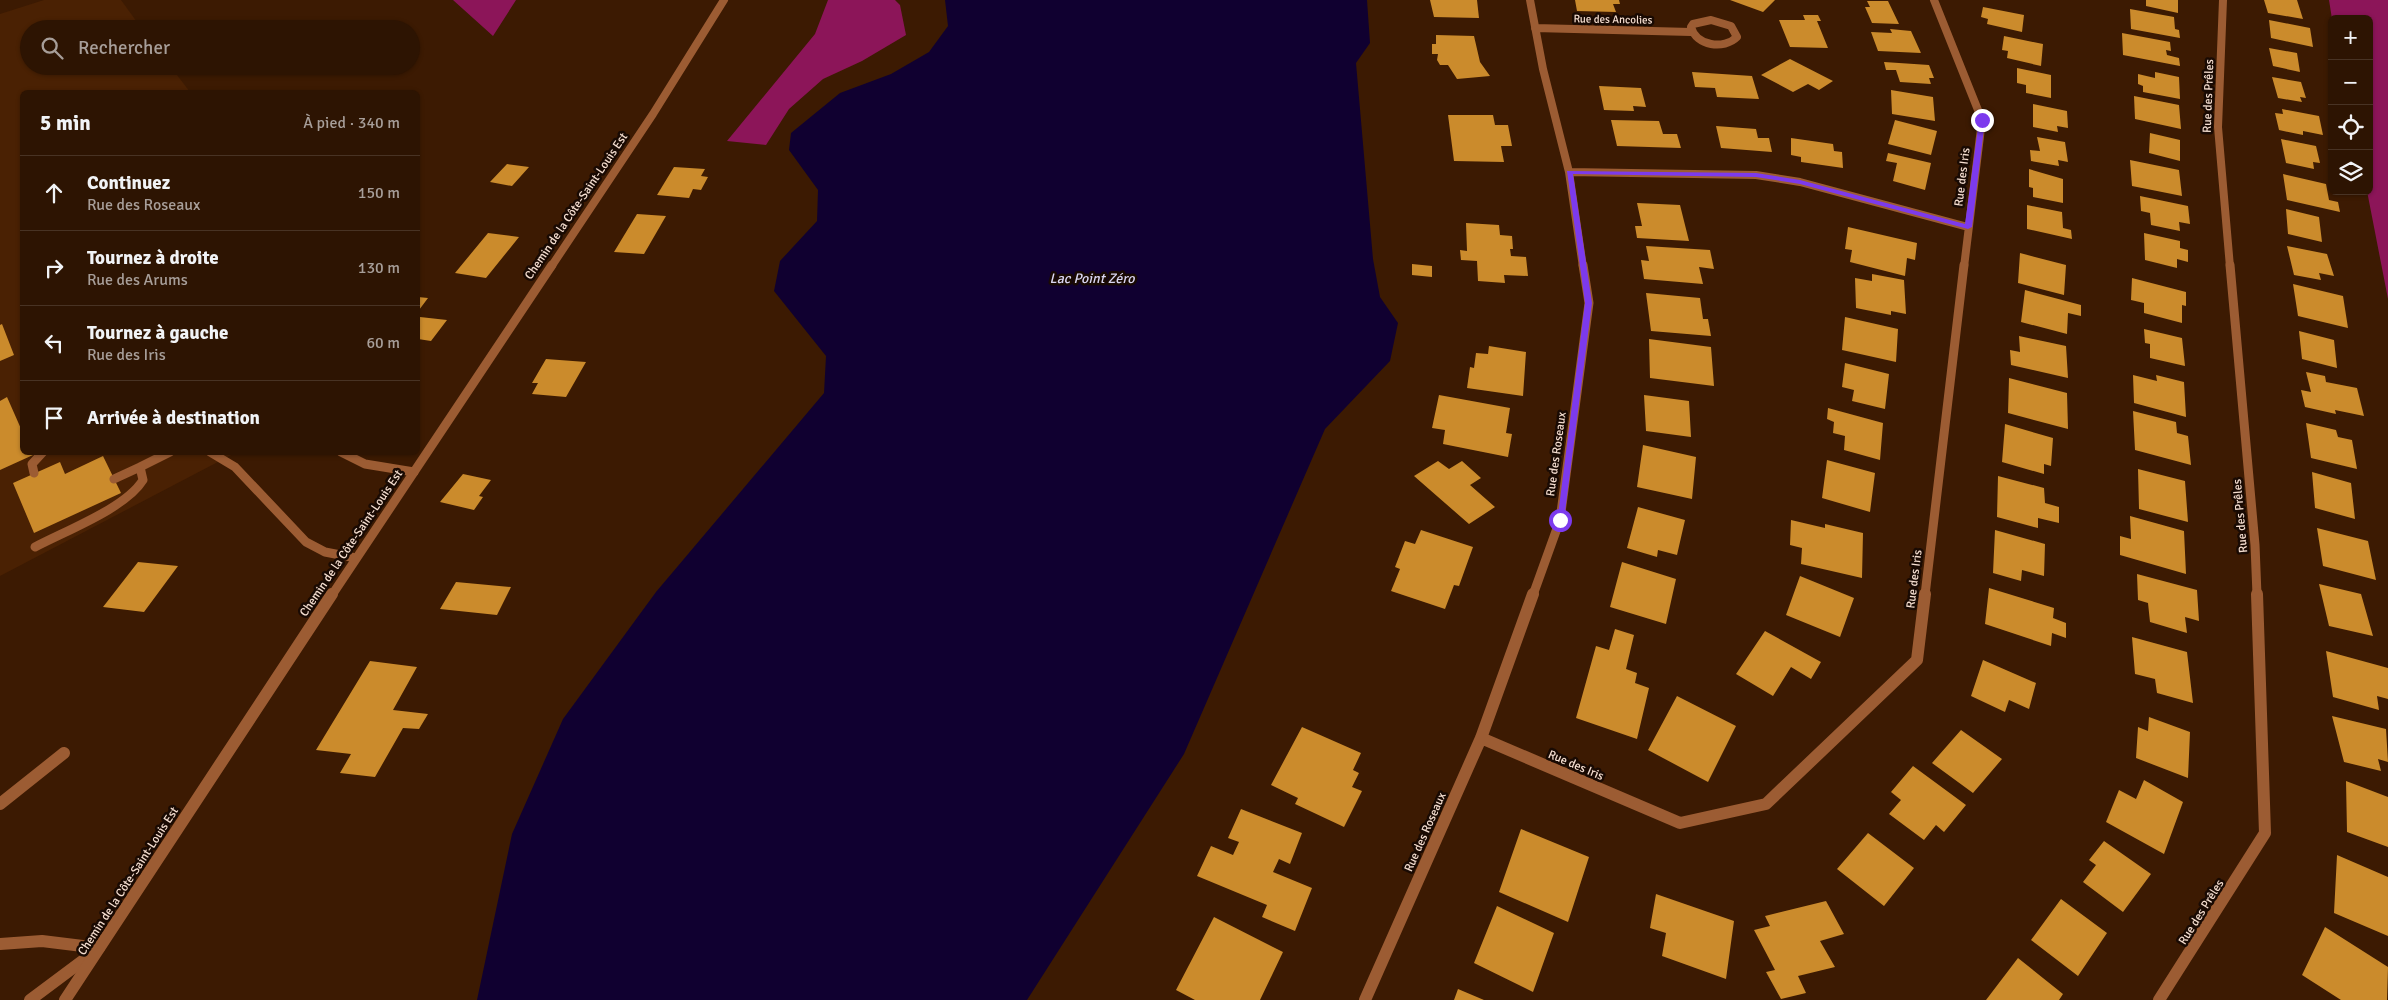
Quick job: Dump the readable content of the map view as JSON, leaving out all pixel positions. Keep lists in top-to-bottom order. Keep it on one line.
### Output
{"streets":{"street":["Rue des Ancolies","Rue des Prêles","Rue des Iris","Chemin de la Côte-Saint-Louis Est","Rue des Roseaux"]},"crossings":[["Rue des Ancolies","Rue des Roseaux"],["Rue des Iris","Rue des Roseaux"]],"water":["Lac Point Zéro"],"page":{"map_buttons":["+","−"],"search":"Rechercher","heading":["5 min","À pied · 340 m"],"list":[["Continuez","Rue des Roseaux","150 m"],["Tournez à droite","Rue des Arums","130 m"],["Tournez à gauche","Rue des Iris","60 m"],"Arrivée à destination"]}}
